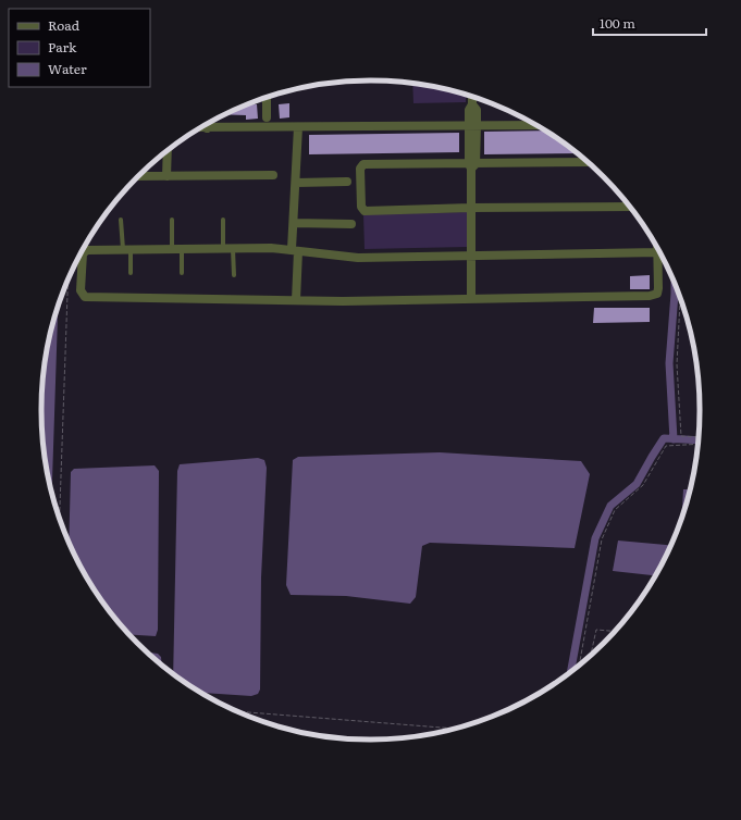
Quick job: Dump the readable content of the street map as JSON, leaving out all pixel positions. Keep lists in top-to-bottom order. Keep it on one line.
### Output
{"legend":["Road","Park","Water"],"scale_bar":"100 m"}
